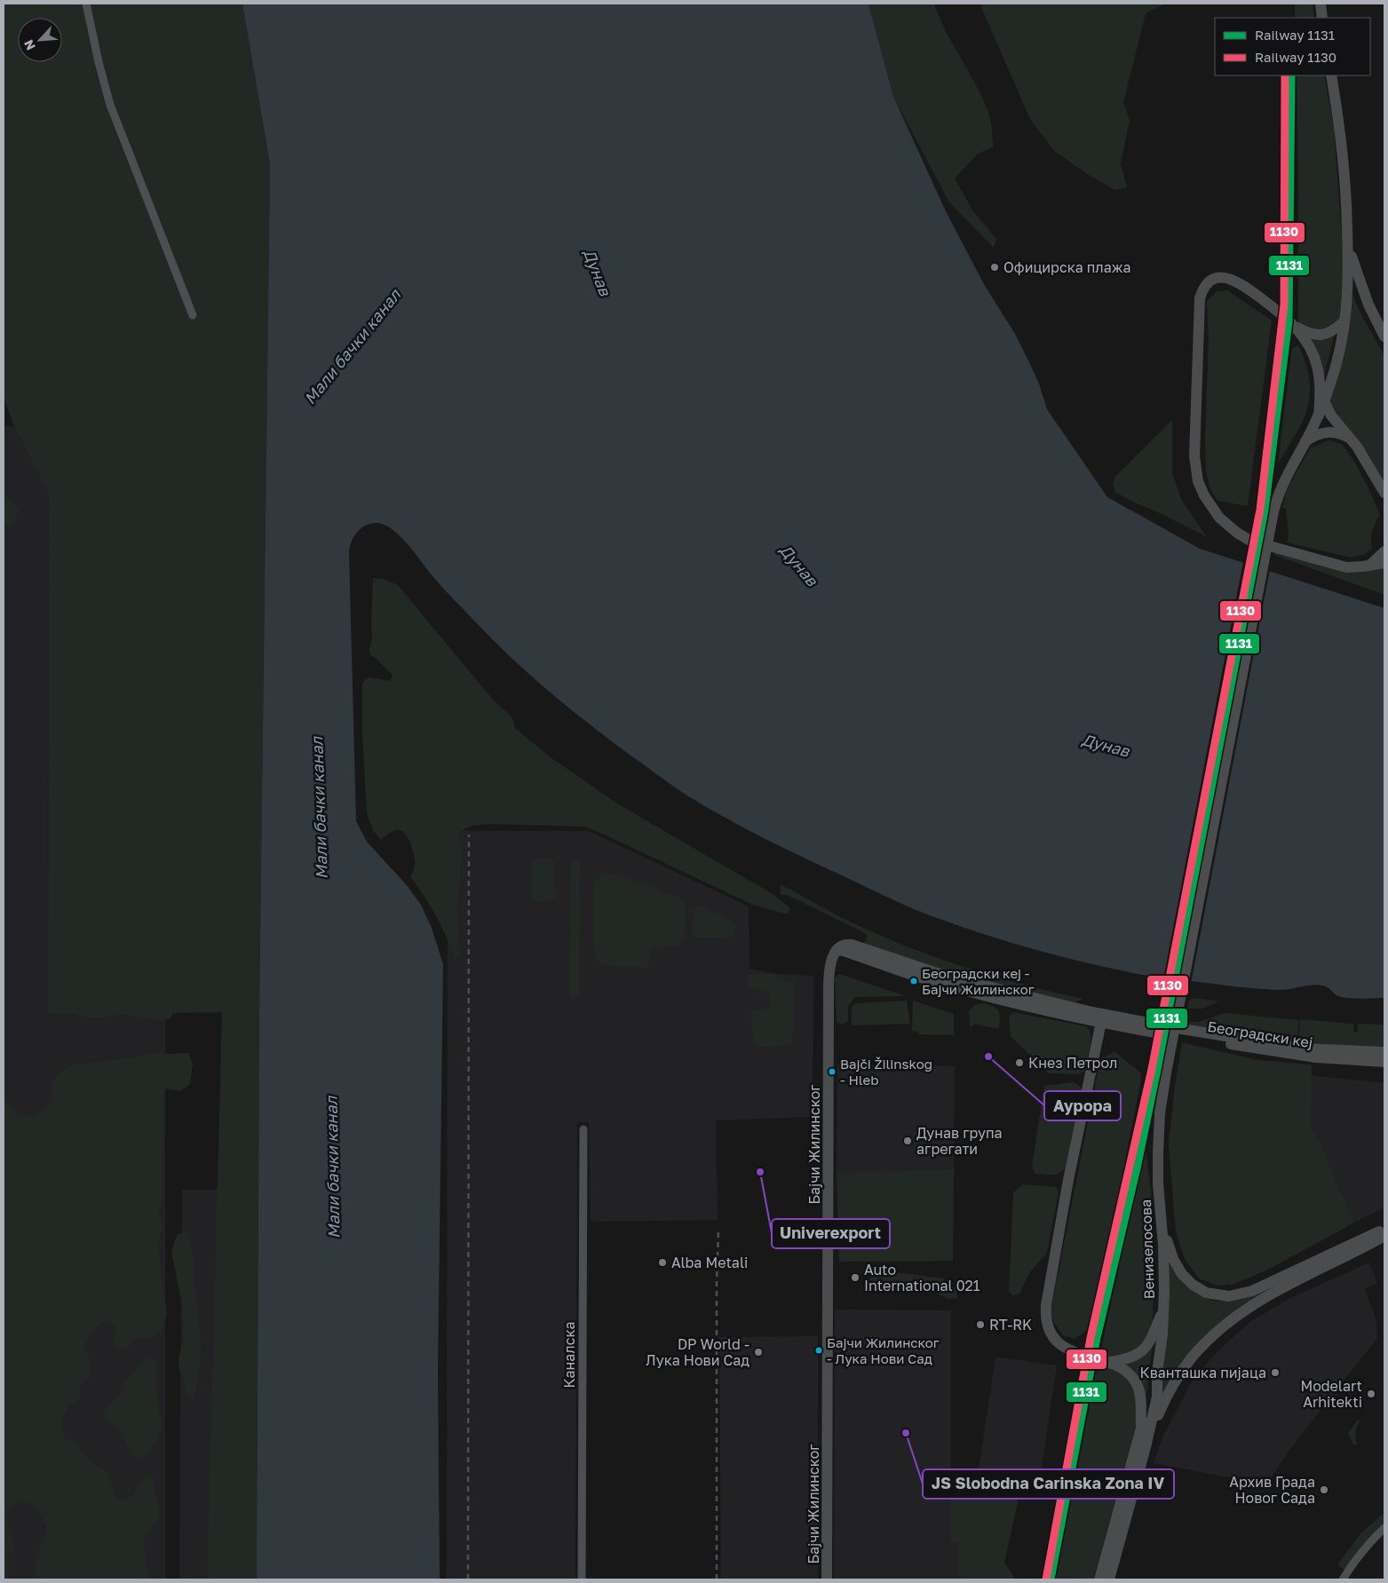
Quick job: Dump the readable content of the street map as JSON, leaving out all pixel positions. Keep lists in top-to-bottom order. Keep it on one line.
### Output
{"streets":{"main road":["Београдски кеј","Бајчи Жилинског","Венизелосова"],"street":["Каналска"]},"crossings":[["Београдски кеј","Бајчи Жилинског"]],"water":["Дунав","Мали бачки канал"],"places":["Официрска плажа","Београдски кеј - Бајчи Жилинског","Аурора","Кнез Петрол","Bajči Žilinskog - Hleb","Дунав група агрегати","Univerexport","Alba Metali","Auto International 021","RT-RK","Бајчи Жилинског - Лука Нови Сад","DP World - Лука Нови Сад","Кванташка пијаца","Modelart Arhitekti","JS Slobodna Carinska Zona IV","Архив Града Новог Сада"],"lines":["rail line 1131","rail line 1130"],"legend":["Railway 1131","Railway 1130"],"north":"bottom left"}
